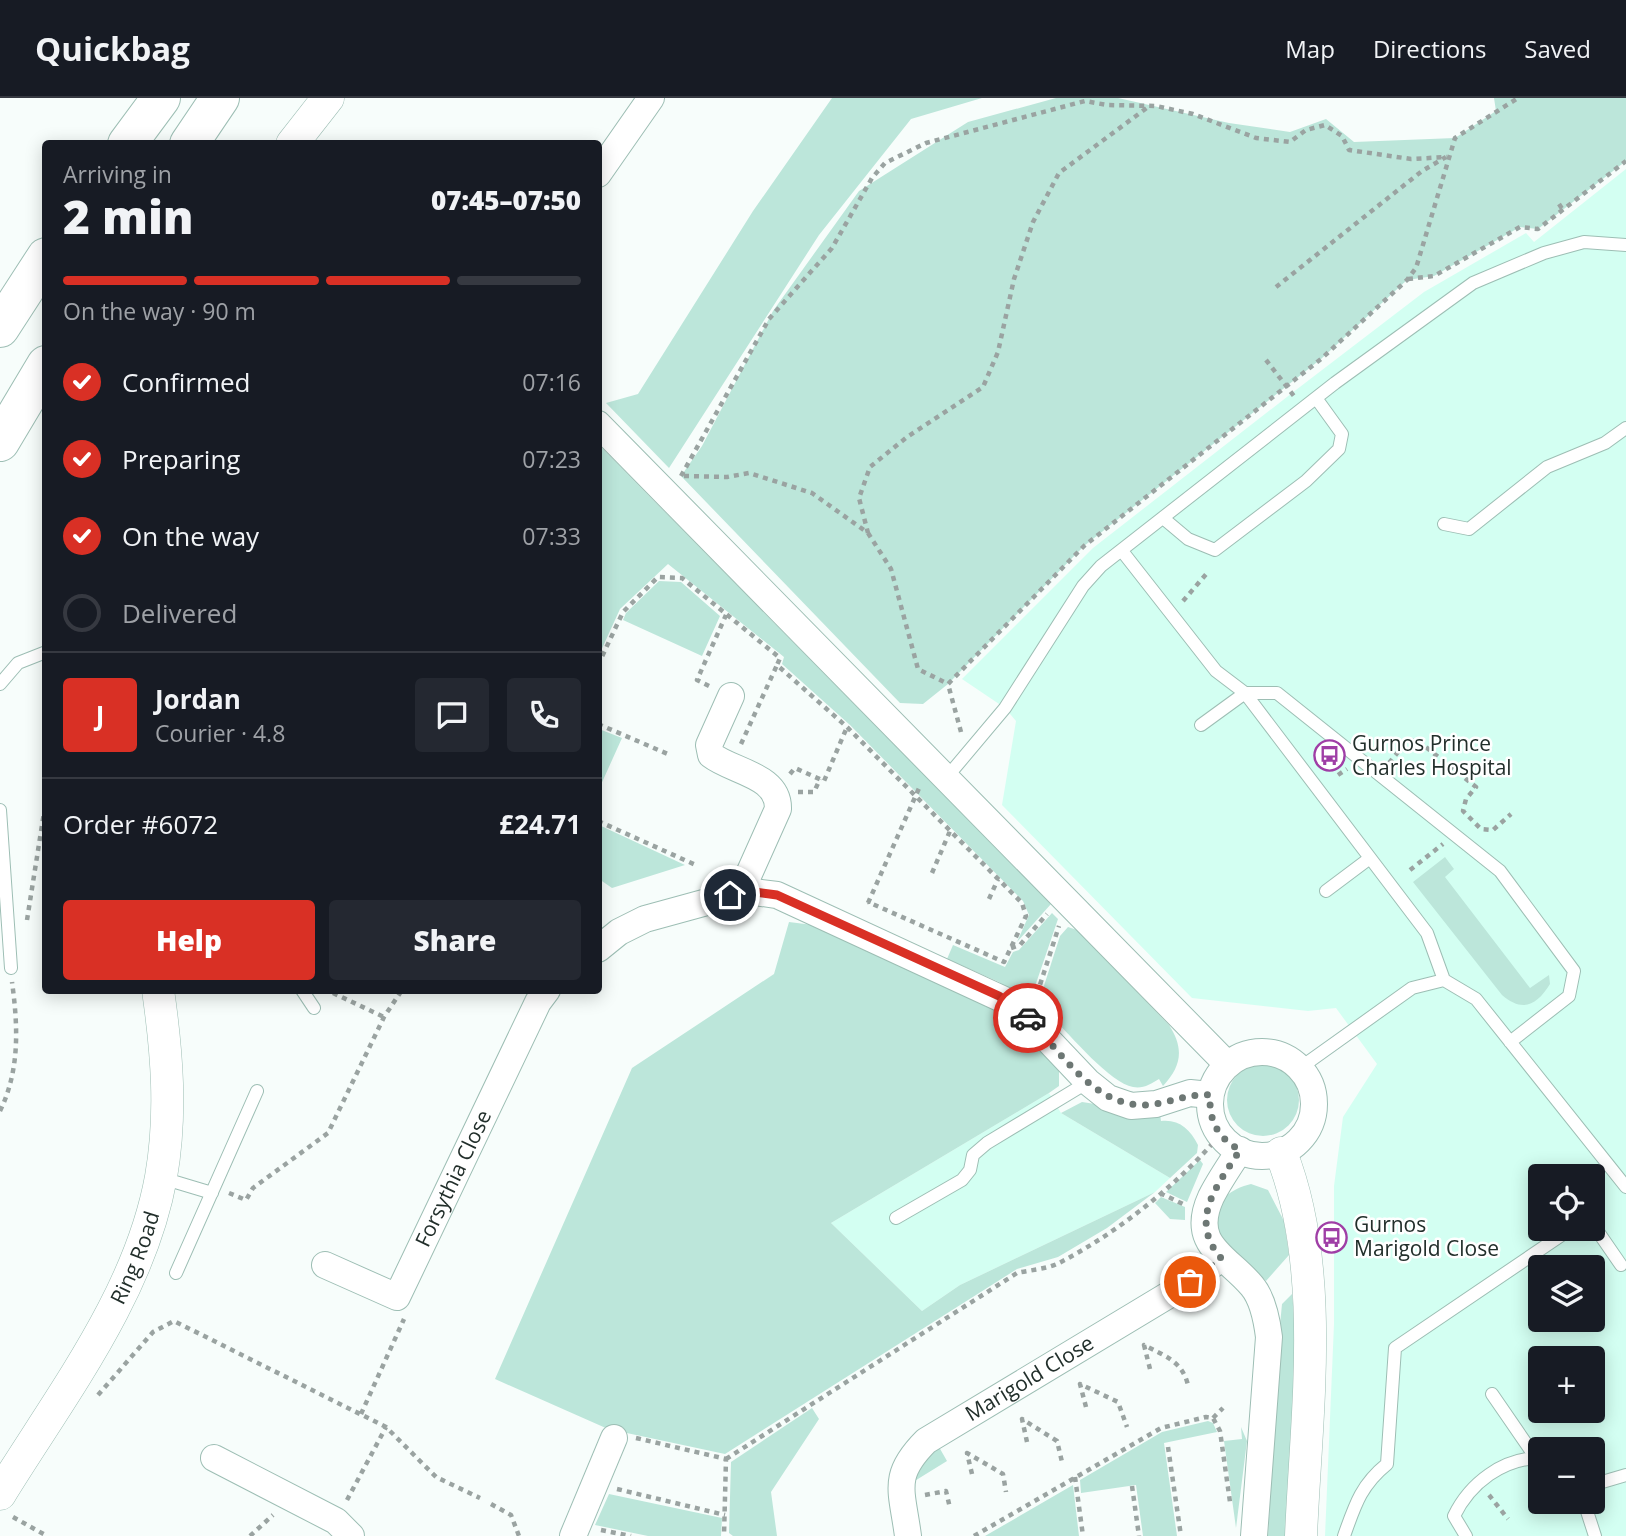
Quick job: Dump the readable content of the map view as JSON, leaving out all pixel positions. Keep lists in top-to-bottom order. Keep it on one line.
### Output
{"streets":{"street":["Forsythia Close","Ring Road","Marigold Close"]},"places":{"bus stop":["Gurnos Prince Charles Hospital","Gurnos Marigold Close"]},"page":{"header":"Quickbag","nav":["Map","Directions","Saved"],"heading":["2 min","Arriving in","07:45–07:50"],"panel":["Jordan","Courier · 4.8","Order #6072","£24.71"],"bar":"On the way · 90 m","list":[["Confirmed","07:16"],["Preparing","07:23"],["On the way","07:33"],"Delivered"],"round":"J","buttons":["Help","Share"],"map_buttons":["+","−"]}}
